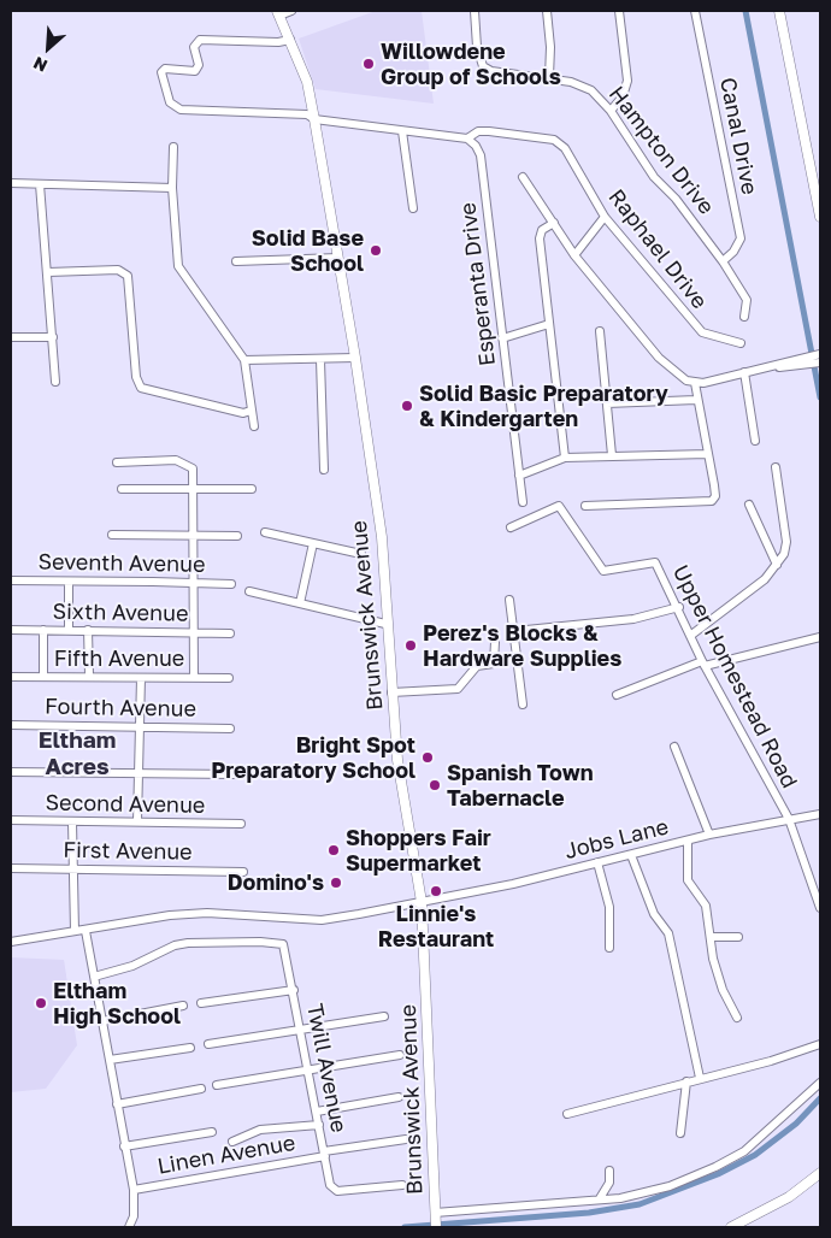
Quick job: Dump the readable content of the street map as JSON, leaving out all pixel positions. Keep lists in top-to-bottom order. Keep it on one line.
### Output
{"streets":{"main road":["Brunswick Avenue"],"street":["Canal Drive","Hampton Drive","Raphael Drive","Esperanta Drive","Seventh Avenue","Sixth Avenue","Fifth Avenue","Upper Homestead Road","Fourth Avenue","Second Avenue","Jobs Lane","First Avenue","Twill Avenue","Linen Avenue"]},"crossings":[["Canal Drive","Hampton Drive"],["Raphael Drive","Esperanta Drive"],["Raphael Drive","Brunswick Avenue"],["Brunswick Avenue","Jobs Lane"],["Upper Homestead Road","Jobs Lane"],["Twill Avenue","Linen Avenue"]],"districts":["Eltham Acres"],"places":["Willowdene Group of Schools","Solid Base School","Solid Basic Preparatory & Kindergarten","Perez's Blocks & Hardware Supplies","Bright Spot Preparatory School","Spanish Town Tabernacle","Shoppers Fair Supermarket","Domino's","Linnie's Restaurant","Eltham High School"],"north":"bottom left"}
